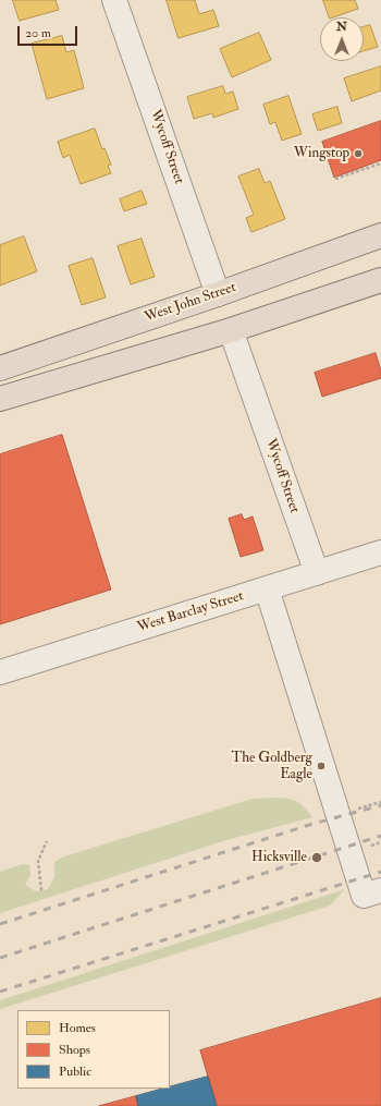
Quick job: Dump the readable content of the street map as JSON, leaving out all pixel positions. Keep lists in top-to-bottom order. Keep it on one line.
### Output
{"streets":{"main road":["West John Street"],"street":["Wycoff Street","West Barclay Street"]},"crossings":[["Wycoff Street","West John Street"],["Wycoff Street","West Barclay Street"]],"places":["Wingstop","The Goldberg Eagle","Hicksville"],"legend":["Homes","Shops","Public"],"scale_bar":"20 m","north":"top"}
